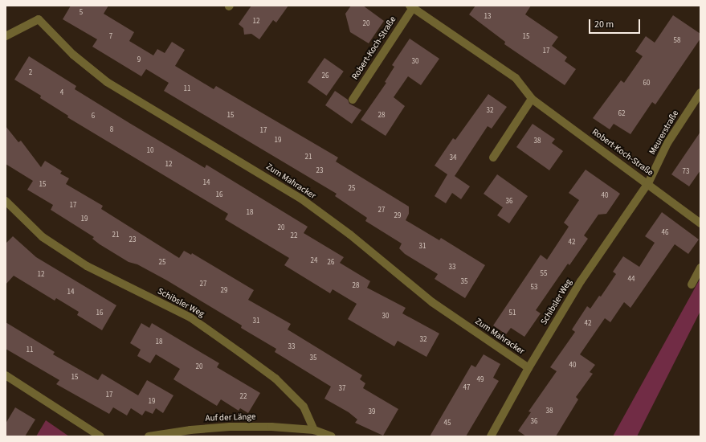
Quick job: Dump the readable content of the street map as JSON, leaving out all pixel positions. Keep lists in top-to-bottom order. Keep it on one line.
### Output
{"streets":{"street":["Robert-Koch-Straße","Meurerstraße","Zum Mahracker","Schibsler Weg","Auf der Länge"]},"crossings":[["Robert-Koch-Straße","Meurerstraße"],["Robert-Koch-Straße","Schibsler Weg"],["Meurerstraße","Schibsler Weg"],["Zum Mahracker","Schibsler Weg"],["Schibsler Weg","Auf der Länge"]],"house_numbers":["5","13","12","20","7","15","58","17","9","30","2","26","60","11","4","32","62","15","28","6","8","17","19","38","10","21","34","12","23","73","14","15","25","16","40","36","17","27","18","29","19","20","46","21","22","23","42","31","24","25","26","33","55","12","44","35","27","28","53","29","14","16","51","30","31","42","32","18","33","11","35","40","20","15","49","47","37","17","22","19","38","39","36","45"],"scale_bar":"20 m"}
